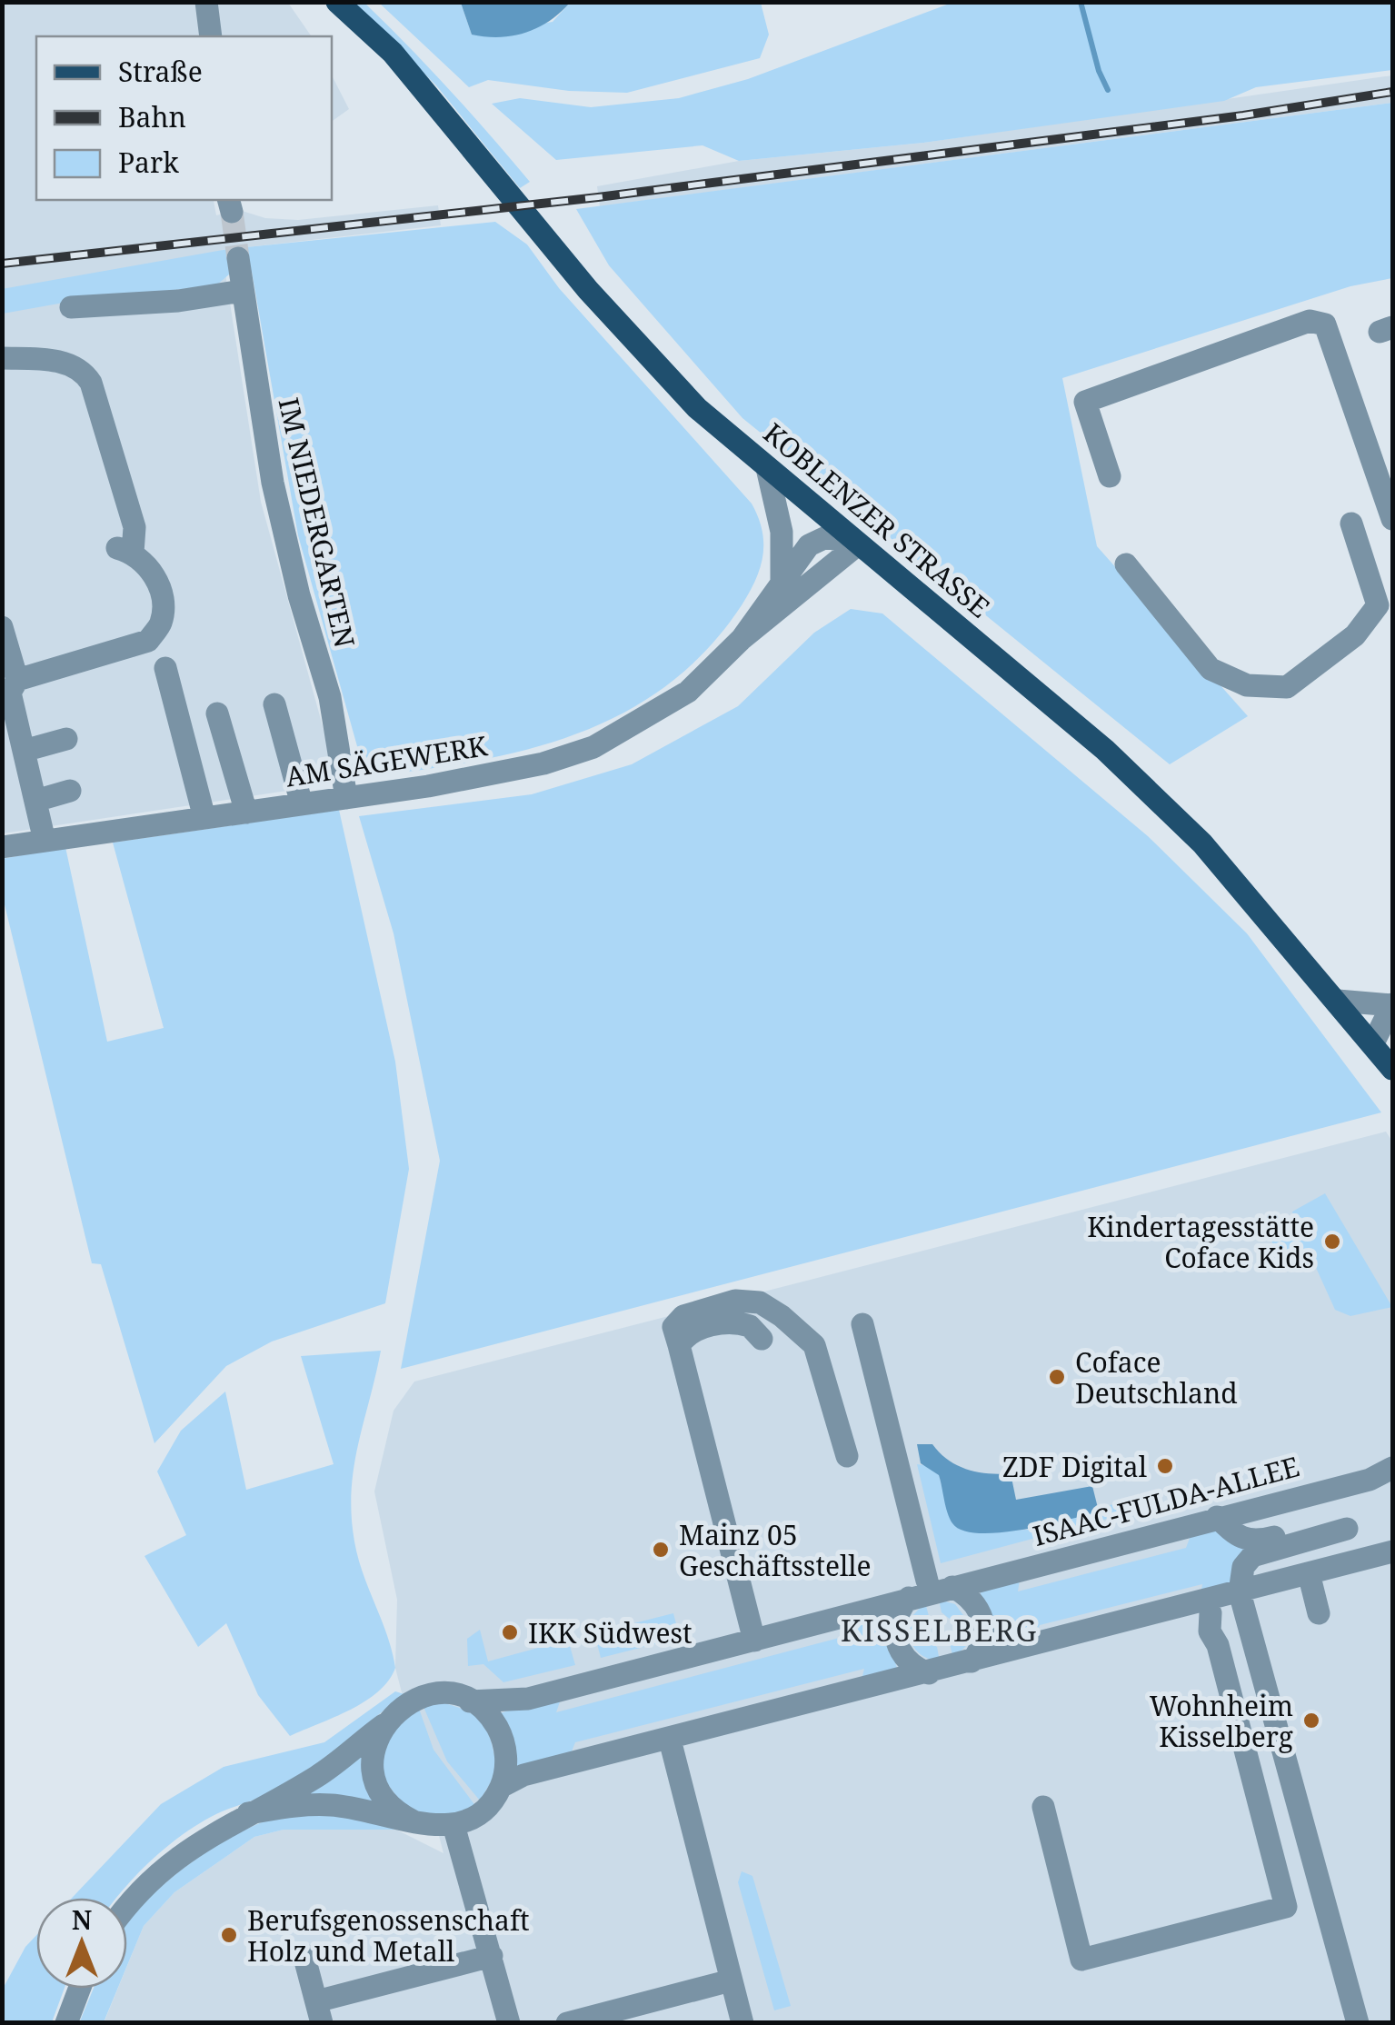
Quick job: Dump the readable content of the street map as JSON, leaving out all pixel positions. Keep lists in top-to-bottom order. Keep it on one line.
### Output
{"streets":{"main road":["KOBLENZER STRASSE"],"street":["IM NIEDERGARTEN","AM SÄGEWERK","ISAAC-FULDA-ALLEE"]},"crossings":[["KOBLENZER STRASSE","AM SÄGEWERK"],["IM NIEDERGARTEN","AM SÄGEWERK"]],"districts":["KISSELBERG"],"places":["Kindertagesstätte Coface Kids","Coface Deutschland","ZDF Digital","Mainz 05 Geschäftsstelle","IKK Südwest","Wohnheim Kisselberg","Berufsgenossenschaft Holz und Metall"],"legend":["Straße","Bahn","Park"],"north":"top"}
